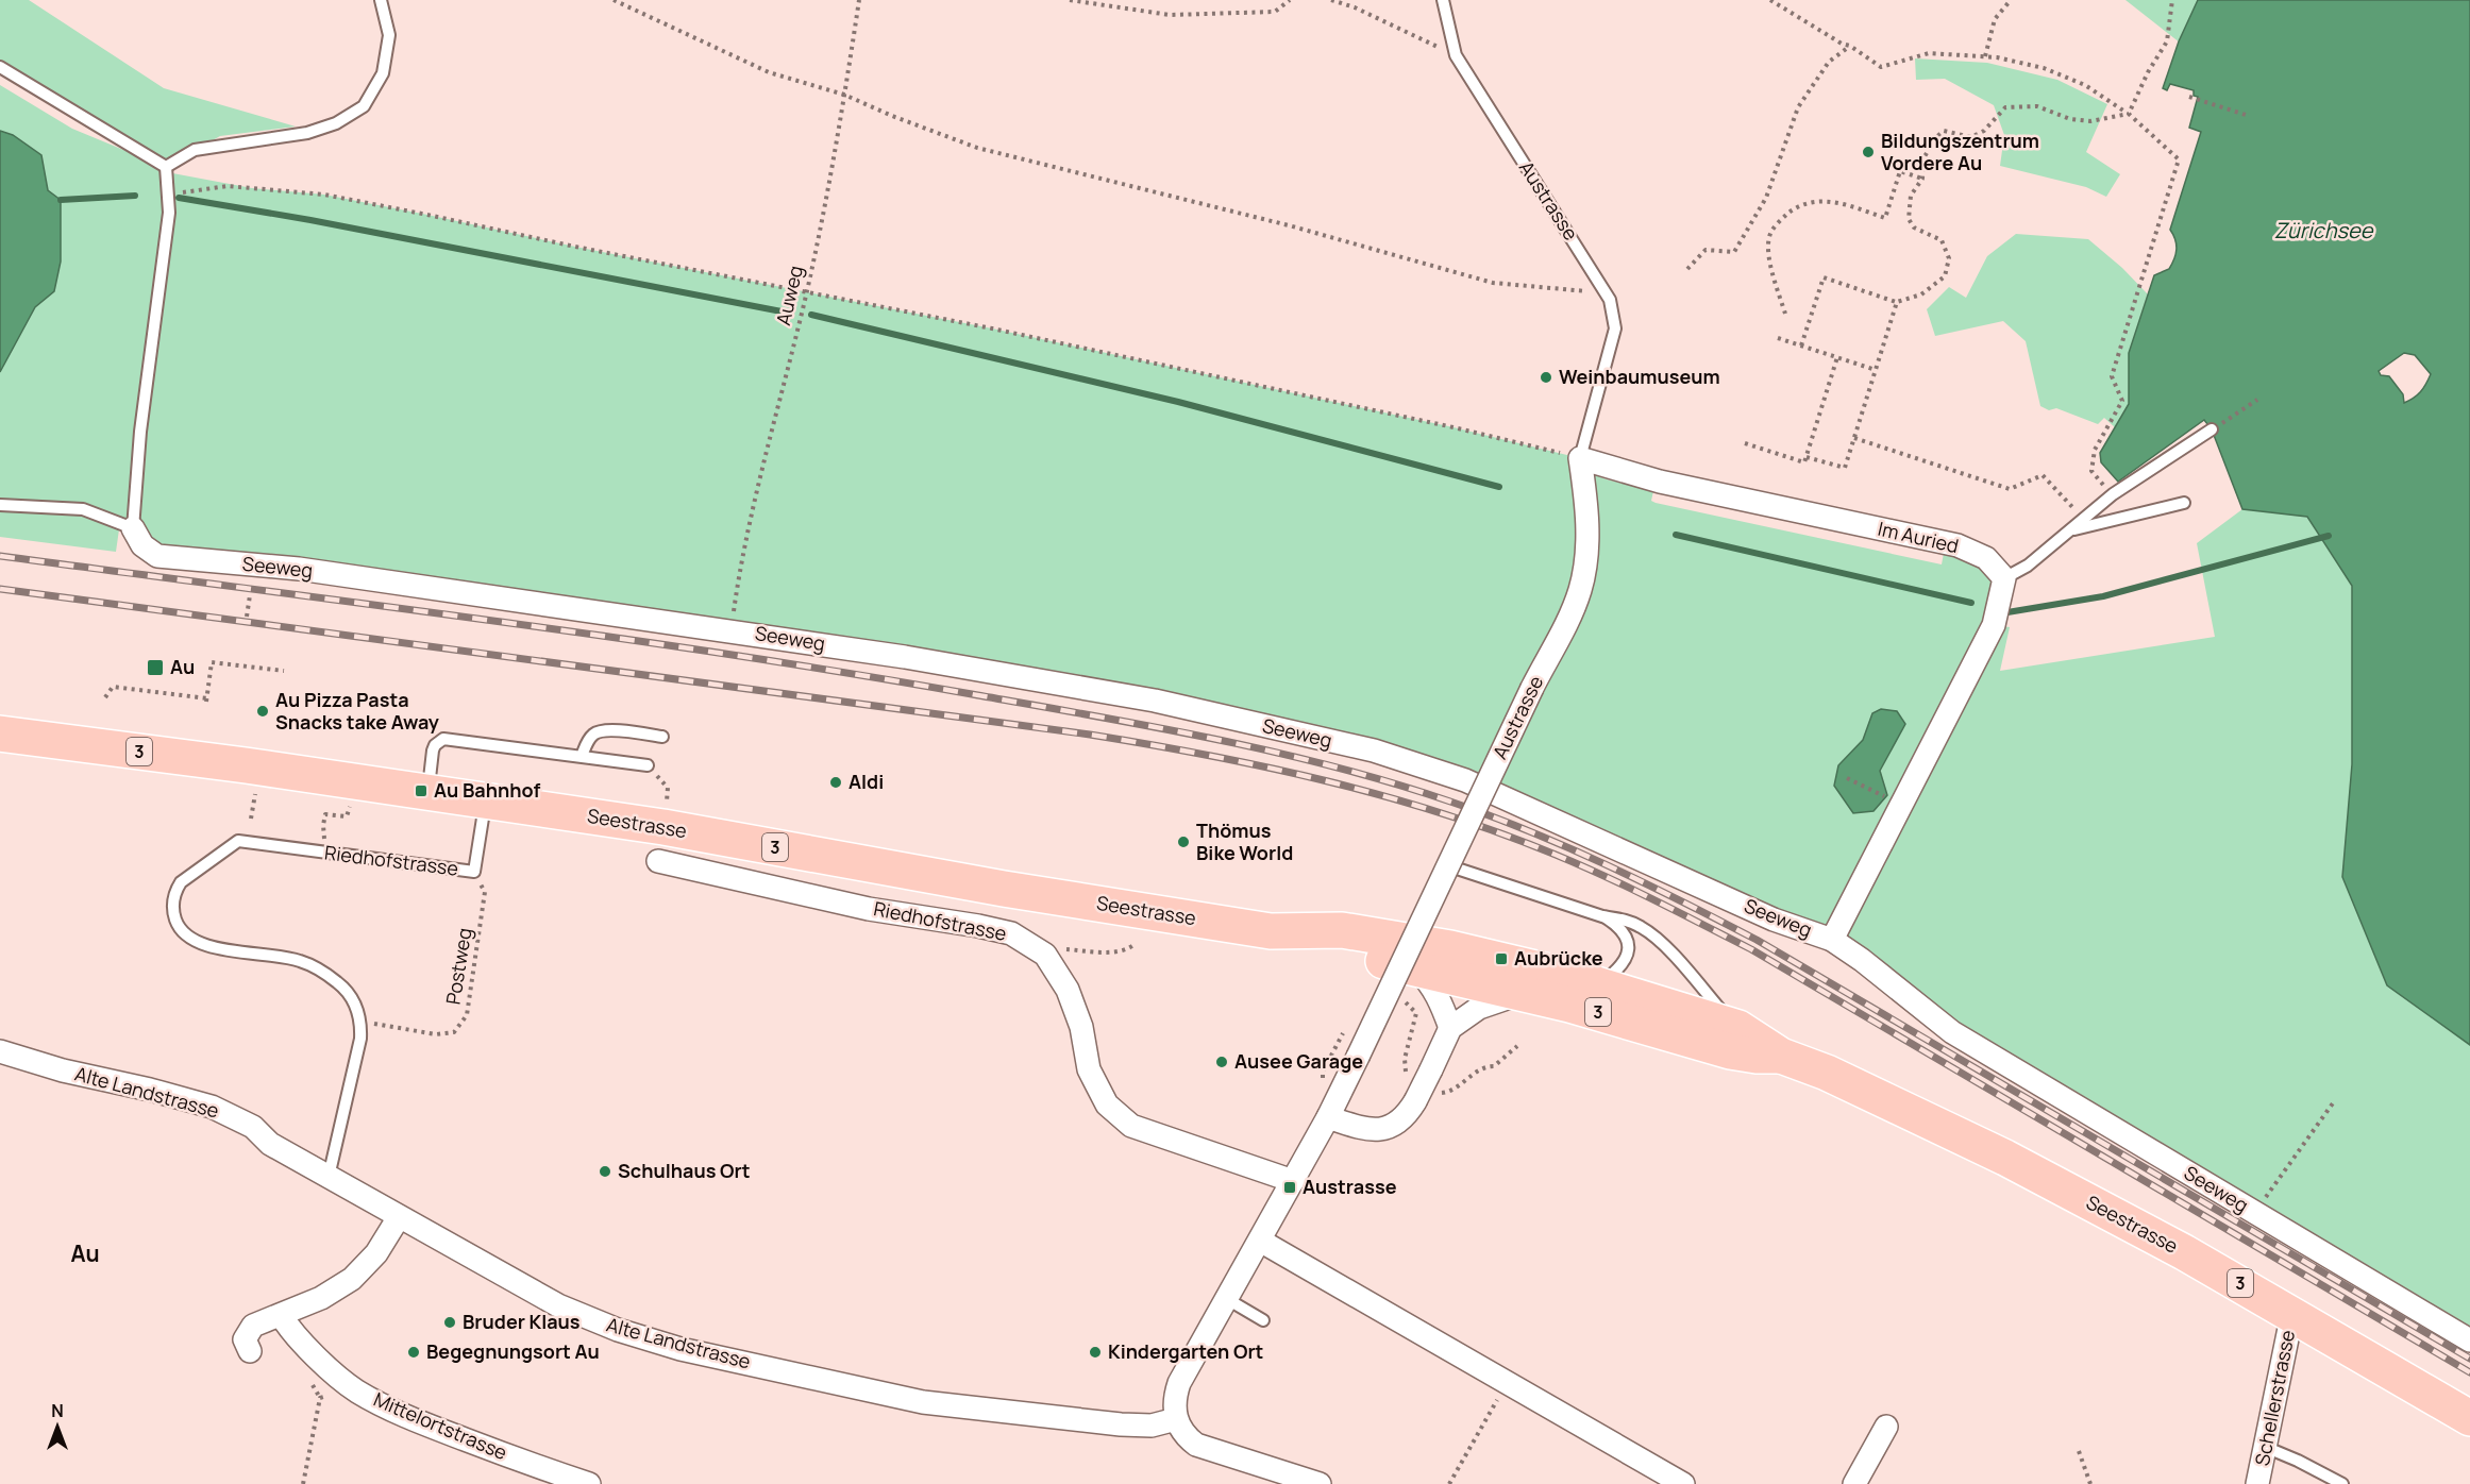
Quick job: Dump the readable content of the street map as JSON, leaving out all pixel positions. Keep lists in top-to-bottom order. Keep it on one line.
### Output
{"streets":{"main road":["3","Seestrasse"],"street":["Austrasse","Im Auried","Seeweg","Riedhofstrasse","Alte Landstrasse","Schellerstrasse","Mittelortstrasse"],"path":["Auweg","Postweg"]},"crossings":[["Austrasse","Im Auried"],["Austrasse","Riedhofstrasse"],["Austrasse","Alte Landstrasse"],["Seestrasse","Riedhofstrasse"],["Seestrasse","Schellerstrasse"],["Riedhofstrasse","Postweg"],["Riedhofstrasse","Alte Landstrasse"]],"districts":["Au"],"water":["Zürichsee"],"places":{"other":["Bildungszentrum Vordere Au","Weinbaumuseum","Au Pizza Pasta Snacks take Away","Aldi","Thömus Bike World","Ausee Garage","Schulhaus Ort","Bruder Klaus","Begegnungsort Au","Kindergarten Ort"],"transit":["Au","Au Bahnhof","Aubrücke","Austrasse"]},"north":"top"}
